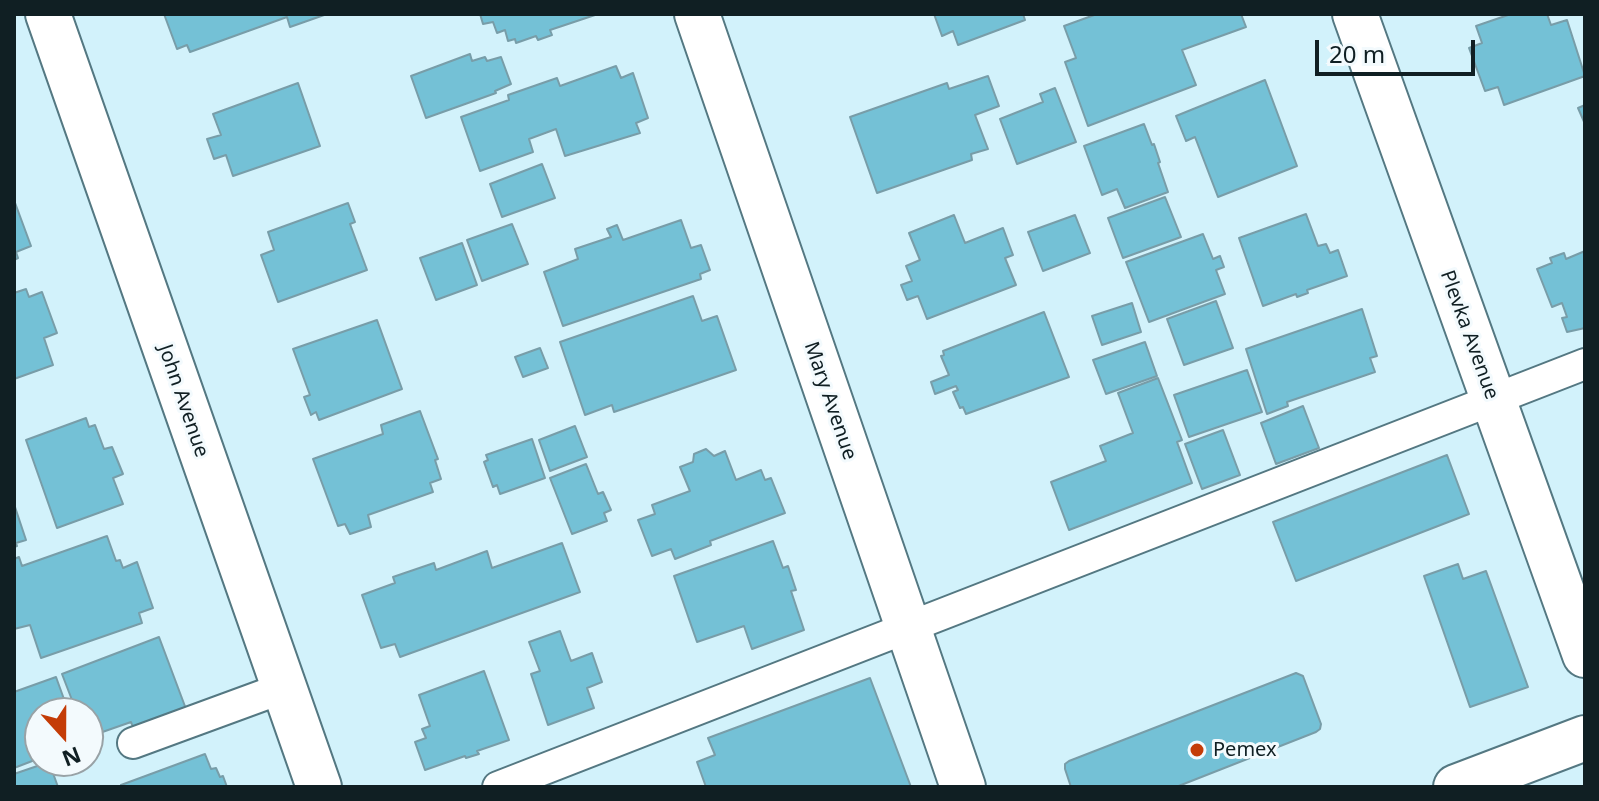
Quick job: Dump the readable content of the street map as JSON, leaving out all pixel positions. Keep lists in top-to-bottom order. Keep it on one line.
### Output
{"streets":{"street":["Plevka Avenue","John Avenue","Mary Avenue"]},"places":["Pemex"],"scale_bar":"20 m","north":"bottom"}
